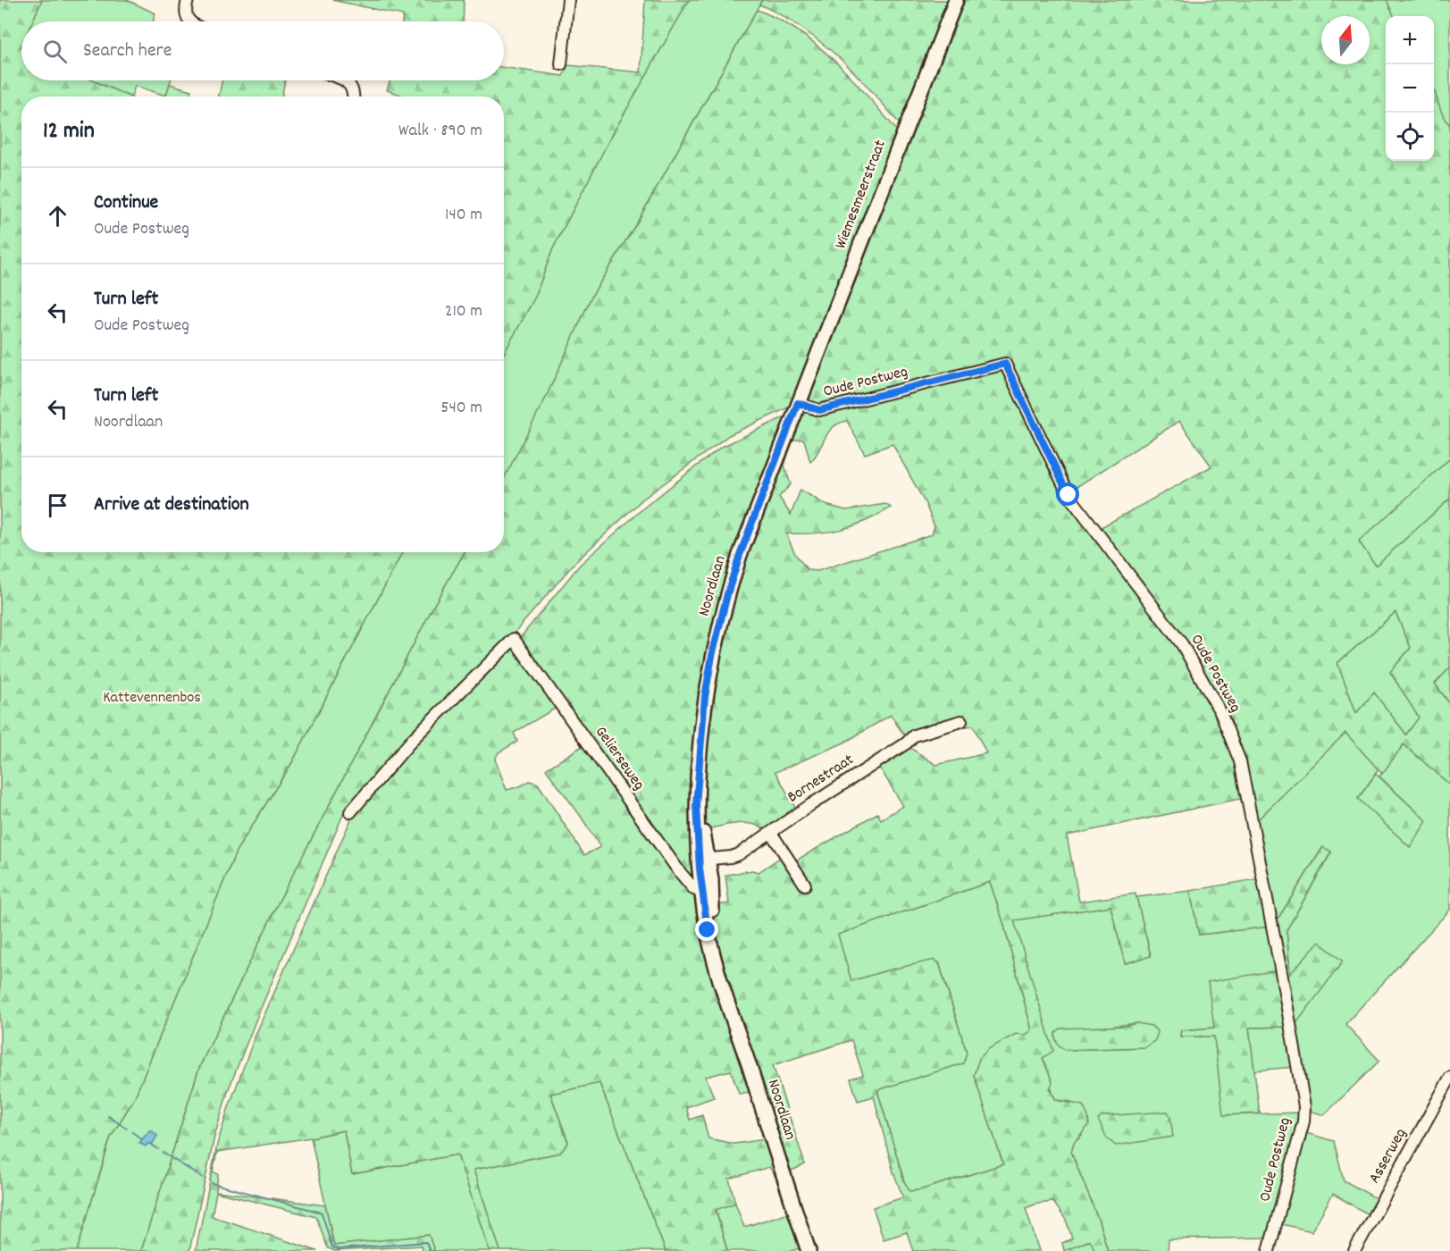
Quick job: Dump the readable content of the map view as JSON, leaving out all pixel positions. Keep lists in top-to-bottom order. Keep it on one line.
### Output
{"streets":{"main road":["Wiemesmeerstraat","Noordlaan"],"street":["Oude Postweg","Gelierseweg","Bornestraat","Asserweg"]},"crossings":[["Wiemesmeerstraat","Oude Postweg"],["Wiemesmeerstraat","Noordlaan"],["Oude Postweg","Noordlaan"],["Noordlaan","Gelierseweg"],["Noordlaan","Bornestraat"]],"parks":["Kattevennenbos"],"north":"top","page":{"map_buttons":["+","−"],"search":"Search here","heading":["12 min","Walk · 890 m"],"list":[["Continue","Oude Postweg","140 m"],["Turn left","Oude Postweg","210 m"],["Turn left","Noordlaan","540 m"],"Arrive at destination"]}}
